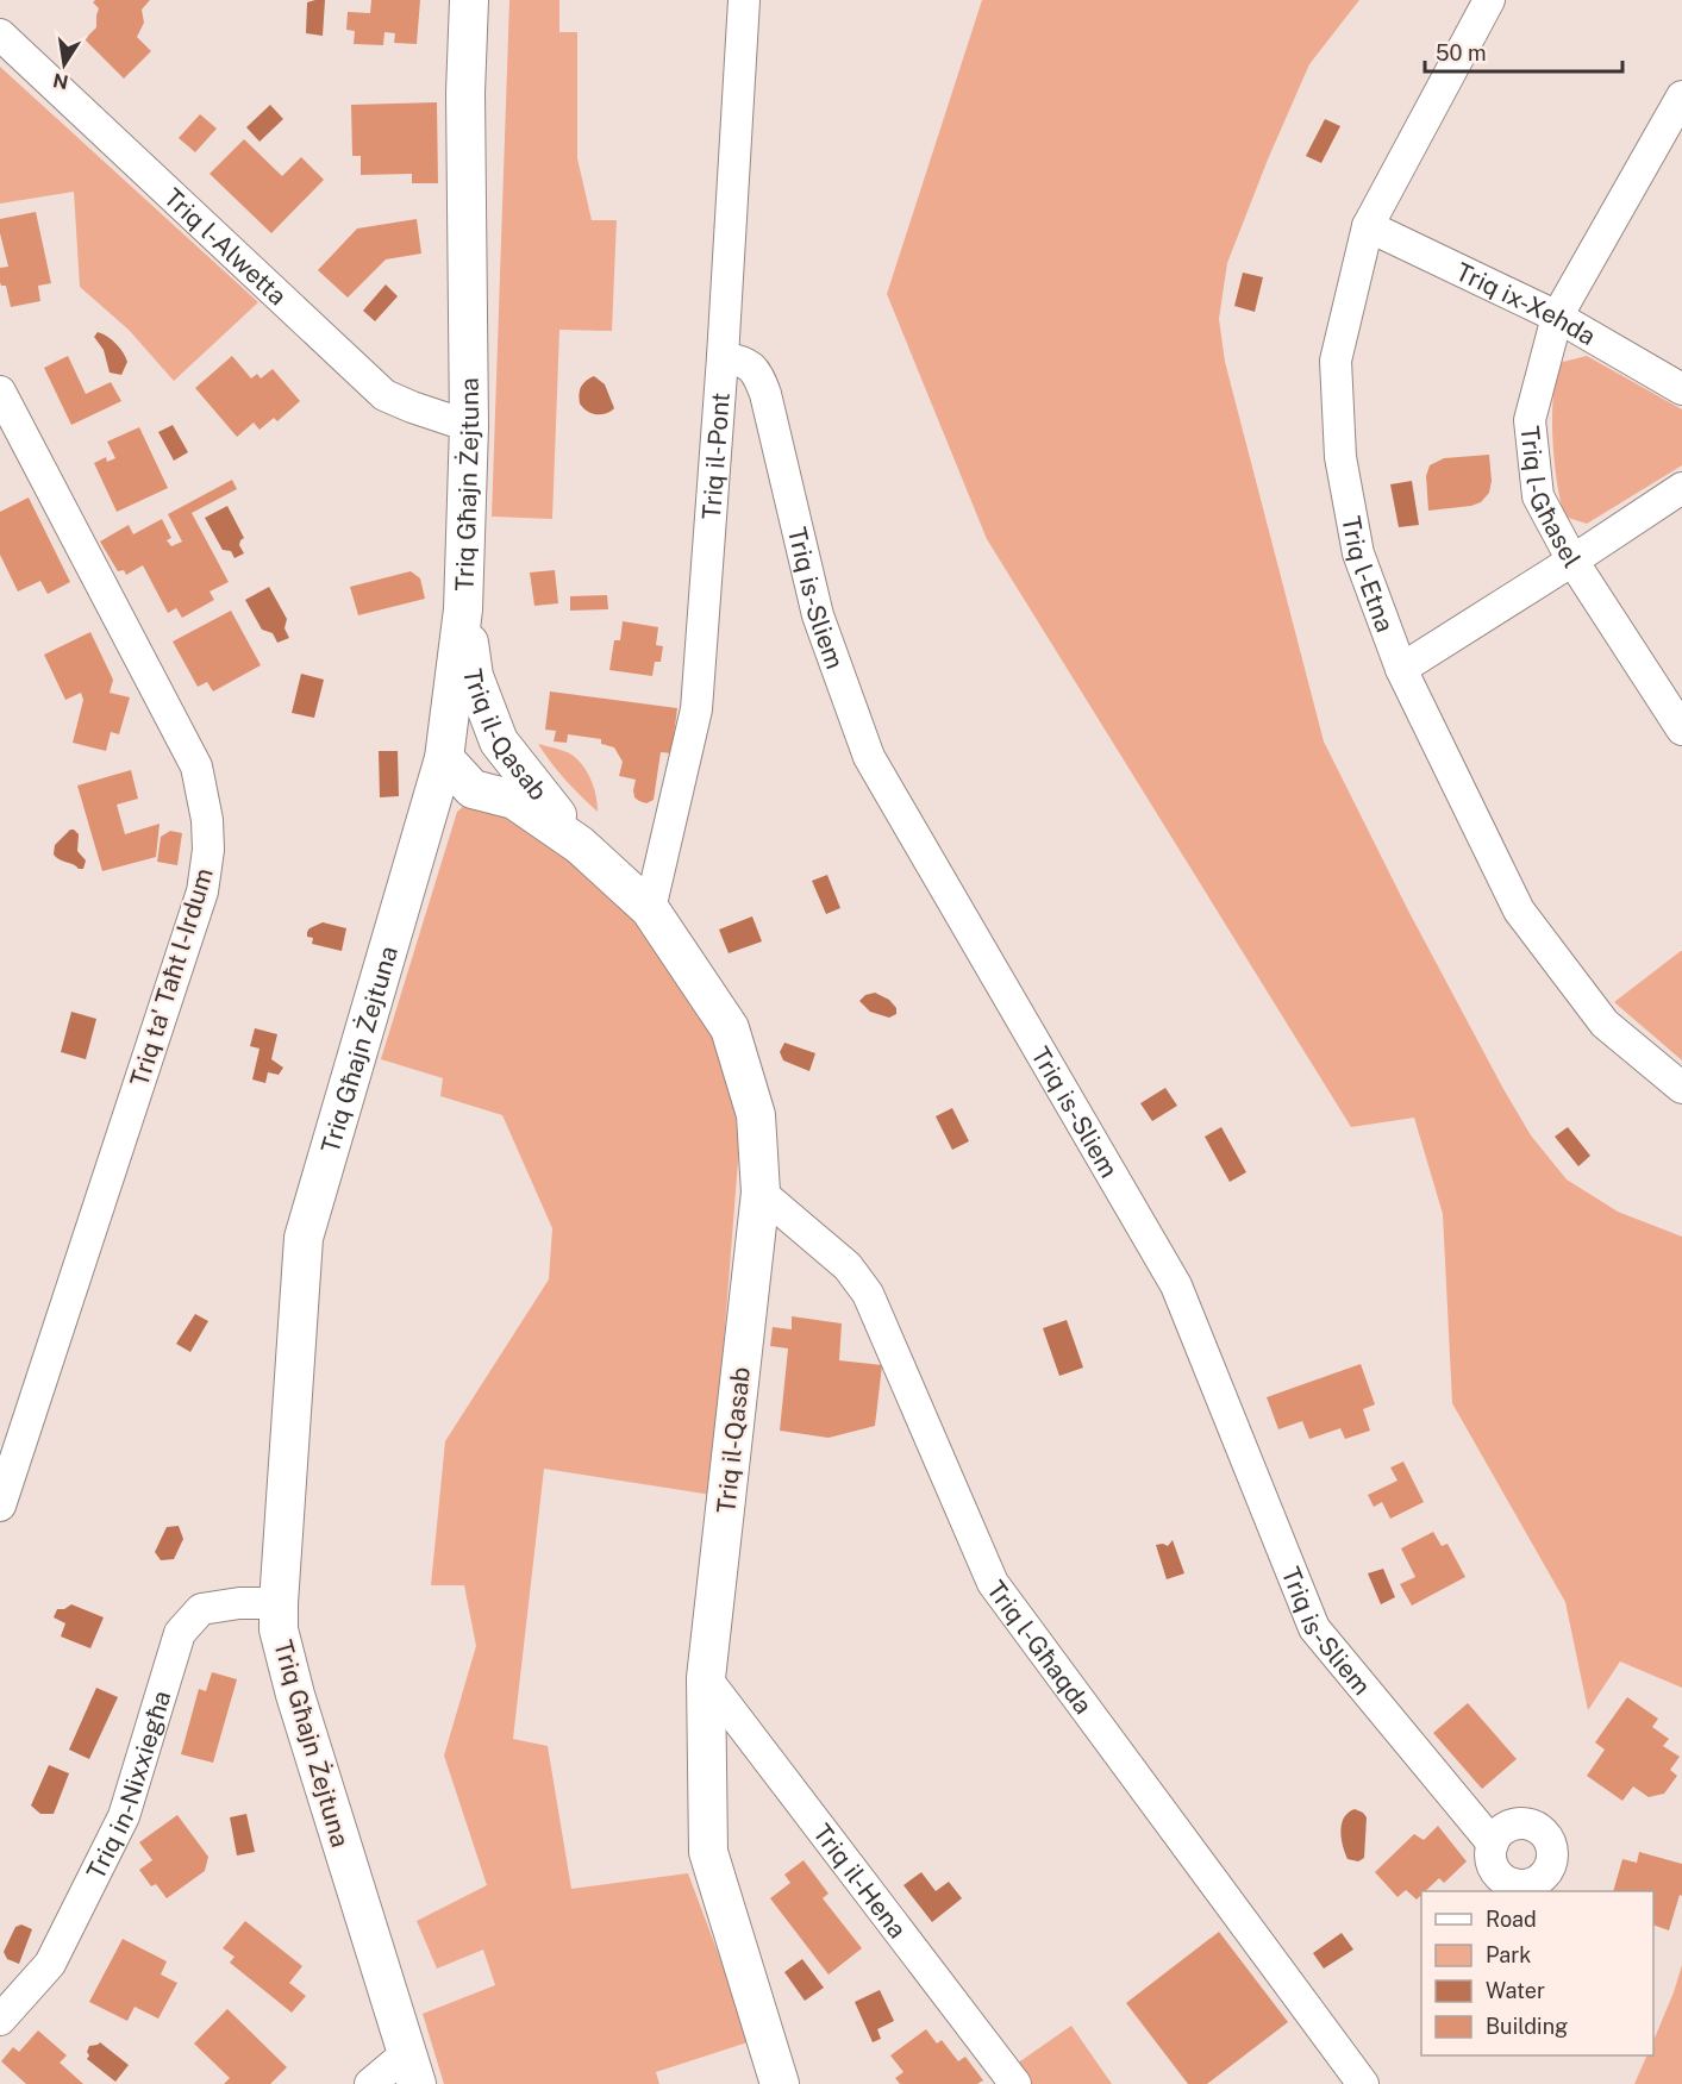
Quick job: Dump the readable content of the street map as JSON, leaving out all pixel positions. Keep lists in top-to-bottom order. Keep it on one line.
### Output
{"streets":{"street":["Triq l-Alwetta","Triq ix-Xehda","Triq il-Pont","Triq Għajn Żejtuna","Triq l-Għasel","Triq l-Etna","Triq is-Sliem","Triq il-Qasab","Triq ta' Taħt l-Irdum","Triq l-Għaqda","Triq in-Nixxiegħa","Triq il-Hena"]},"crossings":[["Triq l-Alwetta","Triq Għajn Żejtuna"],["Triq ix-Xehda","Triq l-Għasel"],["Triq ix-Xehda","Triq l-Etna"],["Triq il-Pont","Triq is-Sliem"],["Triq il-Pont","Triq il-Qasab"],["Triq Għajn Żejtuna","Triq il-Qasab"],["Triq Għajn Żejtuna","Triq in-Nixxiegħa"],["Triq il-Qasab","Triq l-Għaqda"],["Triq il-Qasab","Triq il-Hena"]],"legend":["Road","Park","Water","Building"],"scale_bar":"50 m","north":"bottom"}
